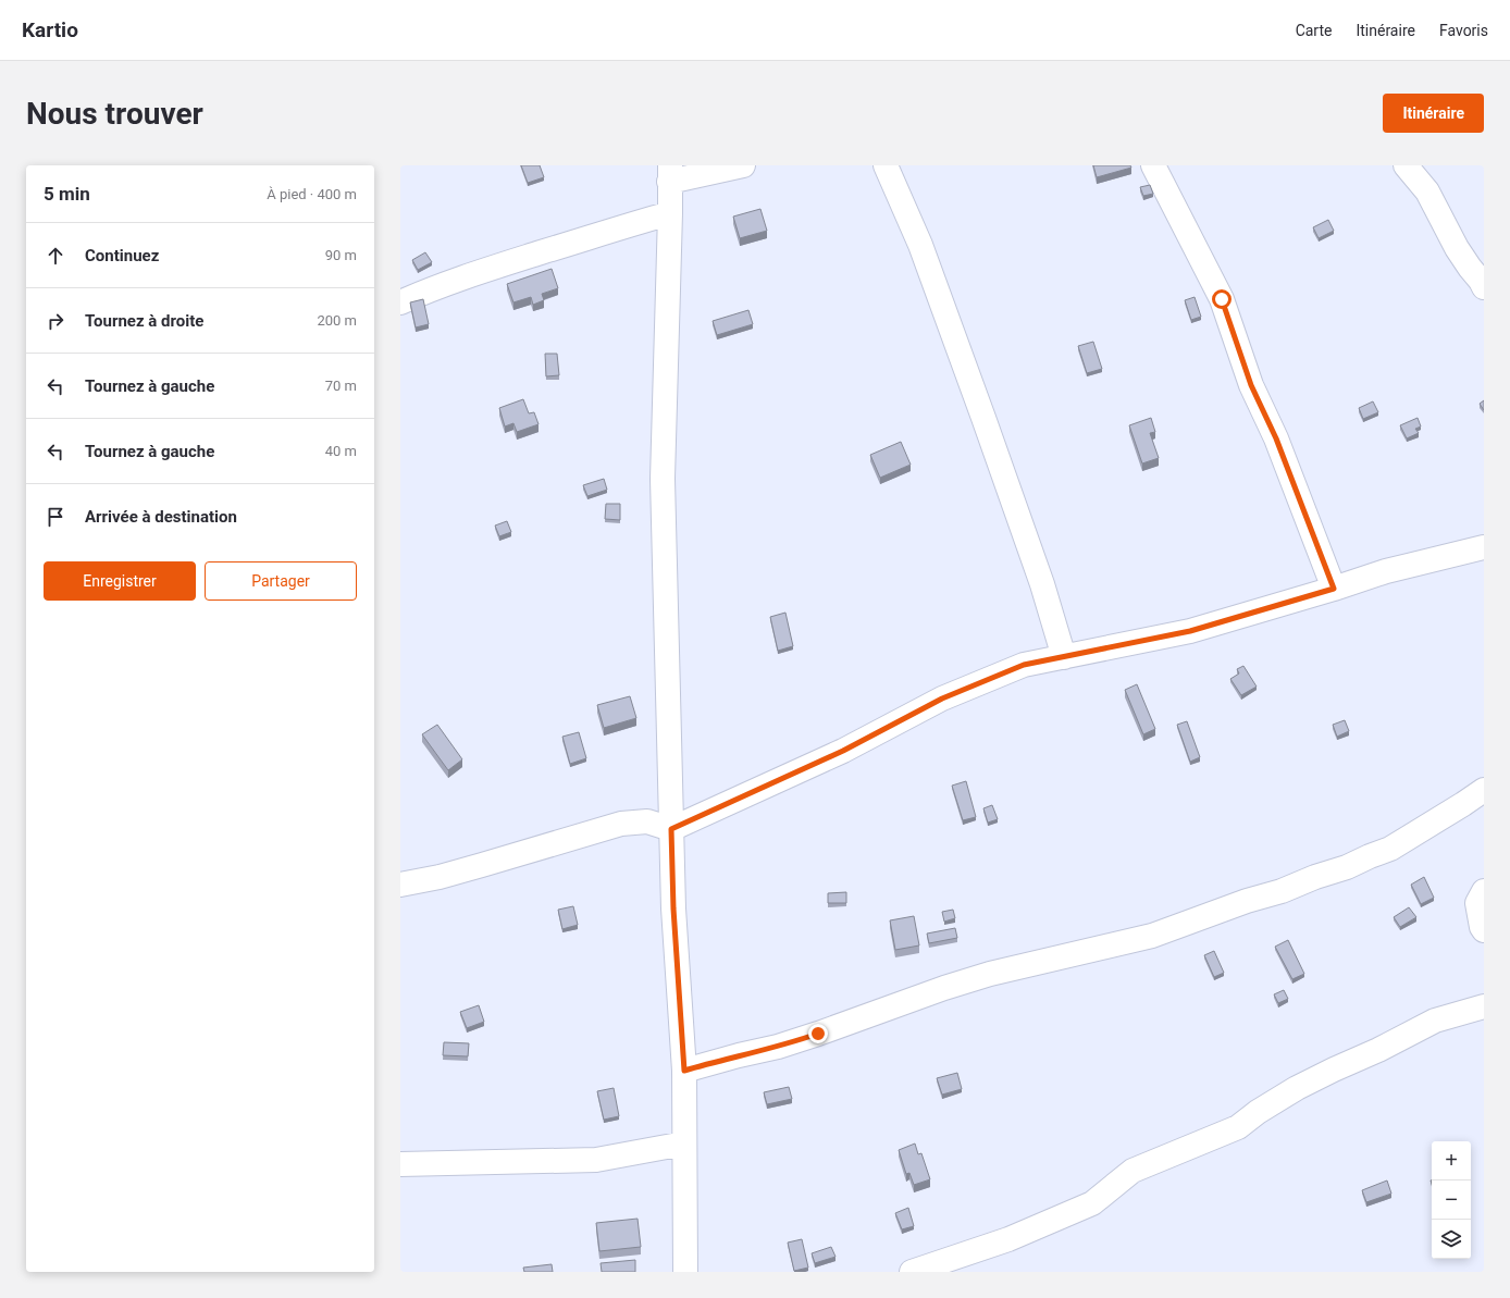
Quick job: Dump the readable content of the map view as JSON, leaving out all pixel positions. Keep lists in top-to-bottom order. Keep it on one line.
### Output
{"page":{"header":"Kartio","nav":["Carte","Itinéraire","Favoris"],"buttons":["Itinéraire",["Enregistrer","Partager"]],"title":"Nous trouver","heading":["5 min","À pied · 400 m"],"list":[["Continuez","90 m"],["Tournez à droite","200 m"],["Tournez à gauche","70 m"],["Tournez à gauche","40 m"],"Arrivée à destination"],"map_buttons":["+","−"]}}
